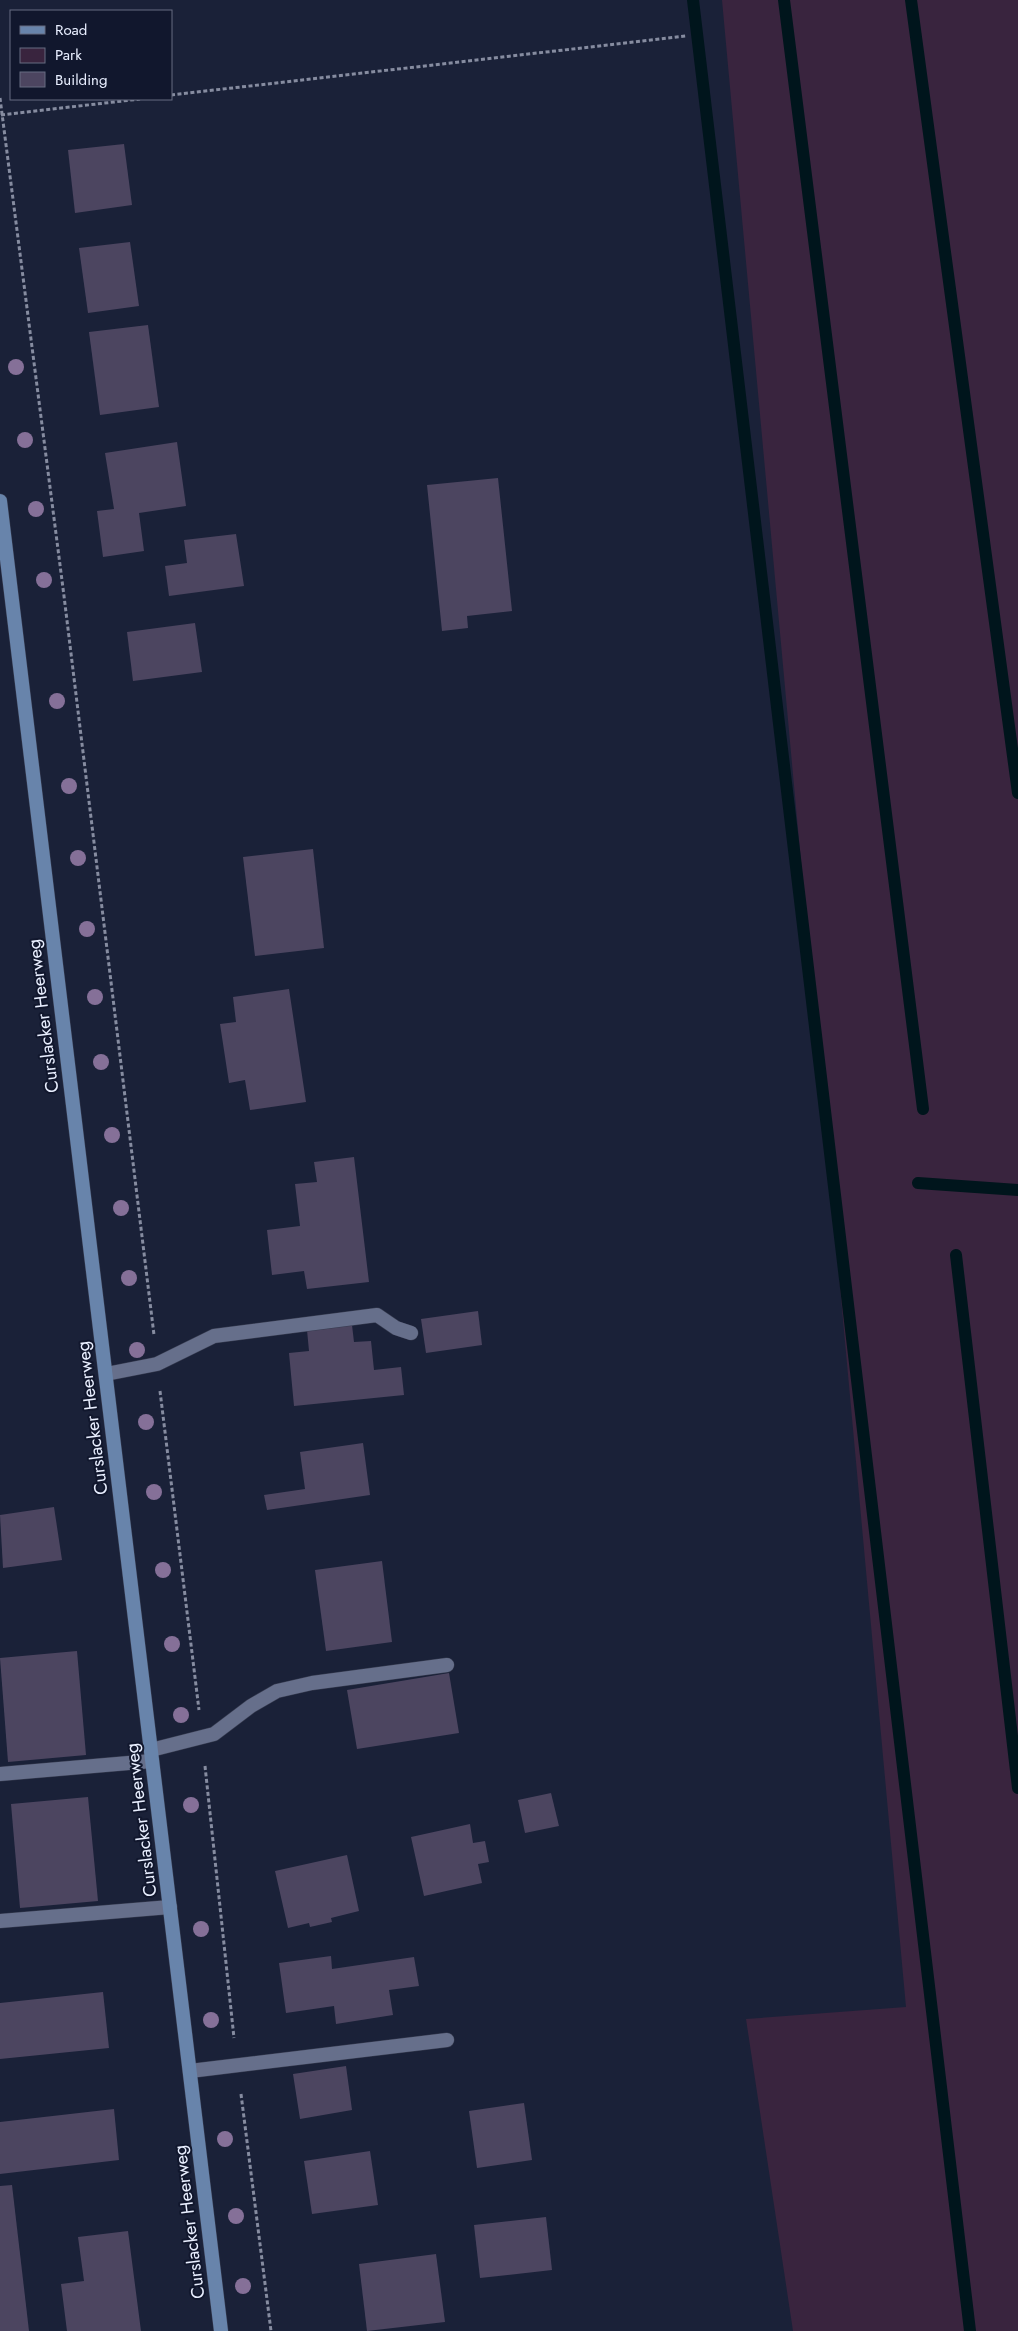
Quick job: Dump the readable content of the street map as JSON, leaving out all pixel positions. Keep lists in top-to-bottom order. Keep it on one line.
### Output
{"streets":{"main road":["Curslacker Heerweg"]},"legend":["Road","Park","Building"]}
